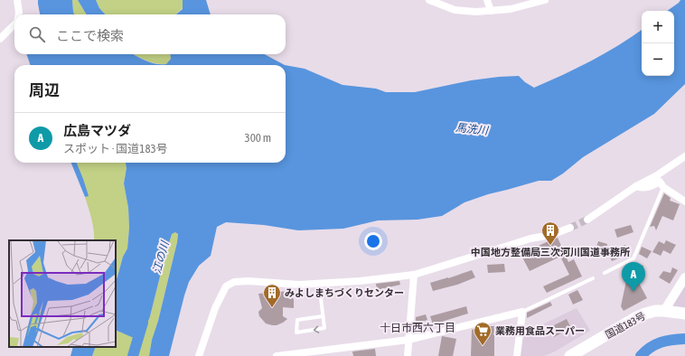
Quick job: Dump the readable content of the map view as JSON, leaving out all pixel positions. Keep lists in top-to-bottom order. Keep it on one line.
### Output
{"streets":{"highway":["国道183号"]},"districts":["十日市西六丁目"],"water":["馬洗川","江の川"],"places":{"building":["中国地方整備局三次河川国道事務所","みよしまちづくりセンター"],"supermarket":["業務用食品スーパー"]},"page":{"map_buttons":["+","−"],"search":"ここで検索","heading":"周辺","list":[{"mark":"A","name":"広島マツダ","note":"スポット · 国道183号","value":"300 m"}],"pins":"A"}}
